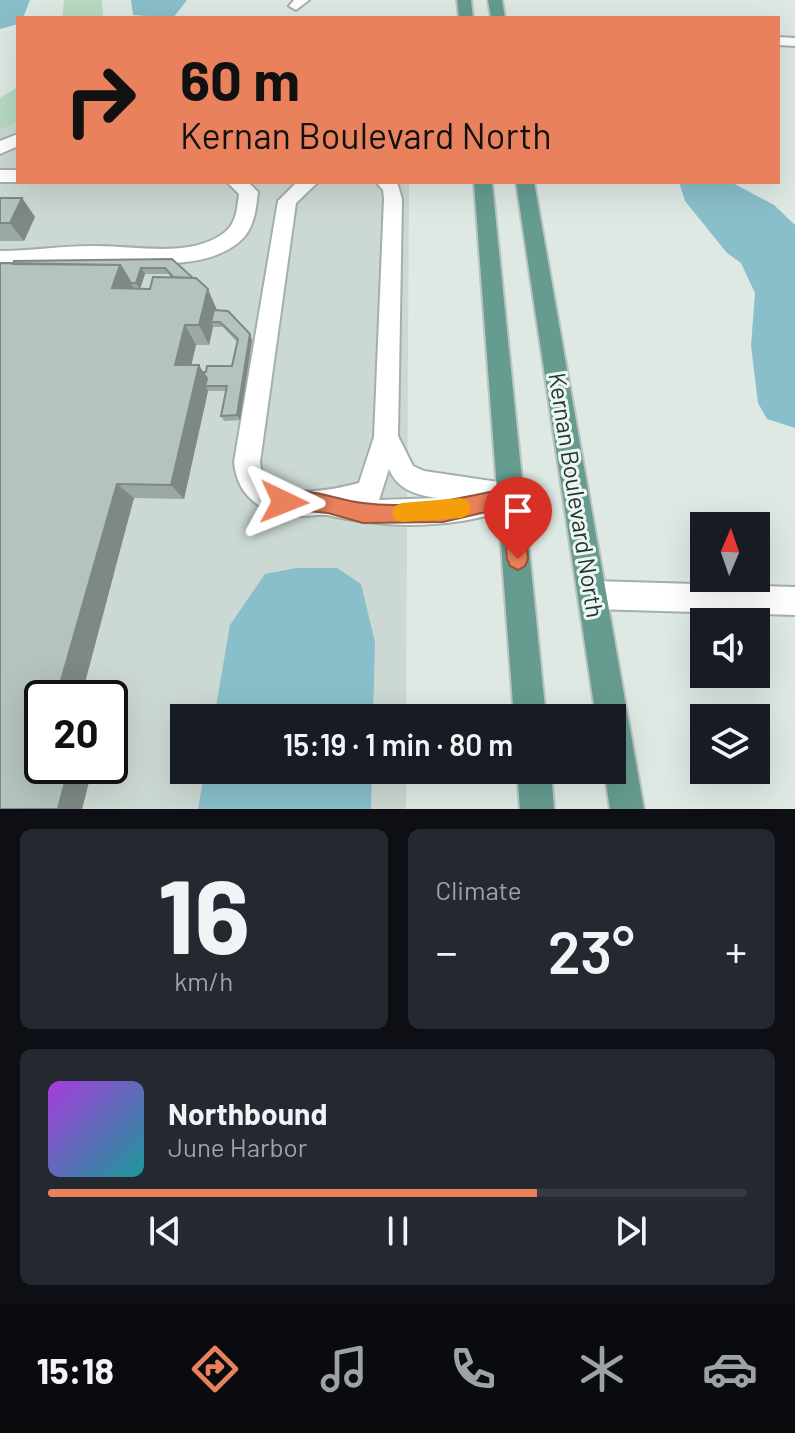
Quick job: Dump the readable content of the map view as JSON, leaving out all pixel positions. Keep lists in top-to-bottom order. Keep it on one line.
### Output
{"streets":{"main road":["Kernan Boulevard North"]},"north":"top","page":{"turn":["60 m","Kernan Boulevard North"],"limit":"20","trip":"15:19 · 1 min · 80 m","tile":[["16","km/h"],"Climate"],"heat":["−","23°","+"],"song":["Northbound","June Harbor"],"tabs":"15:18"}}
